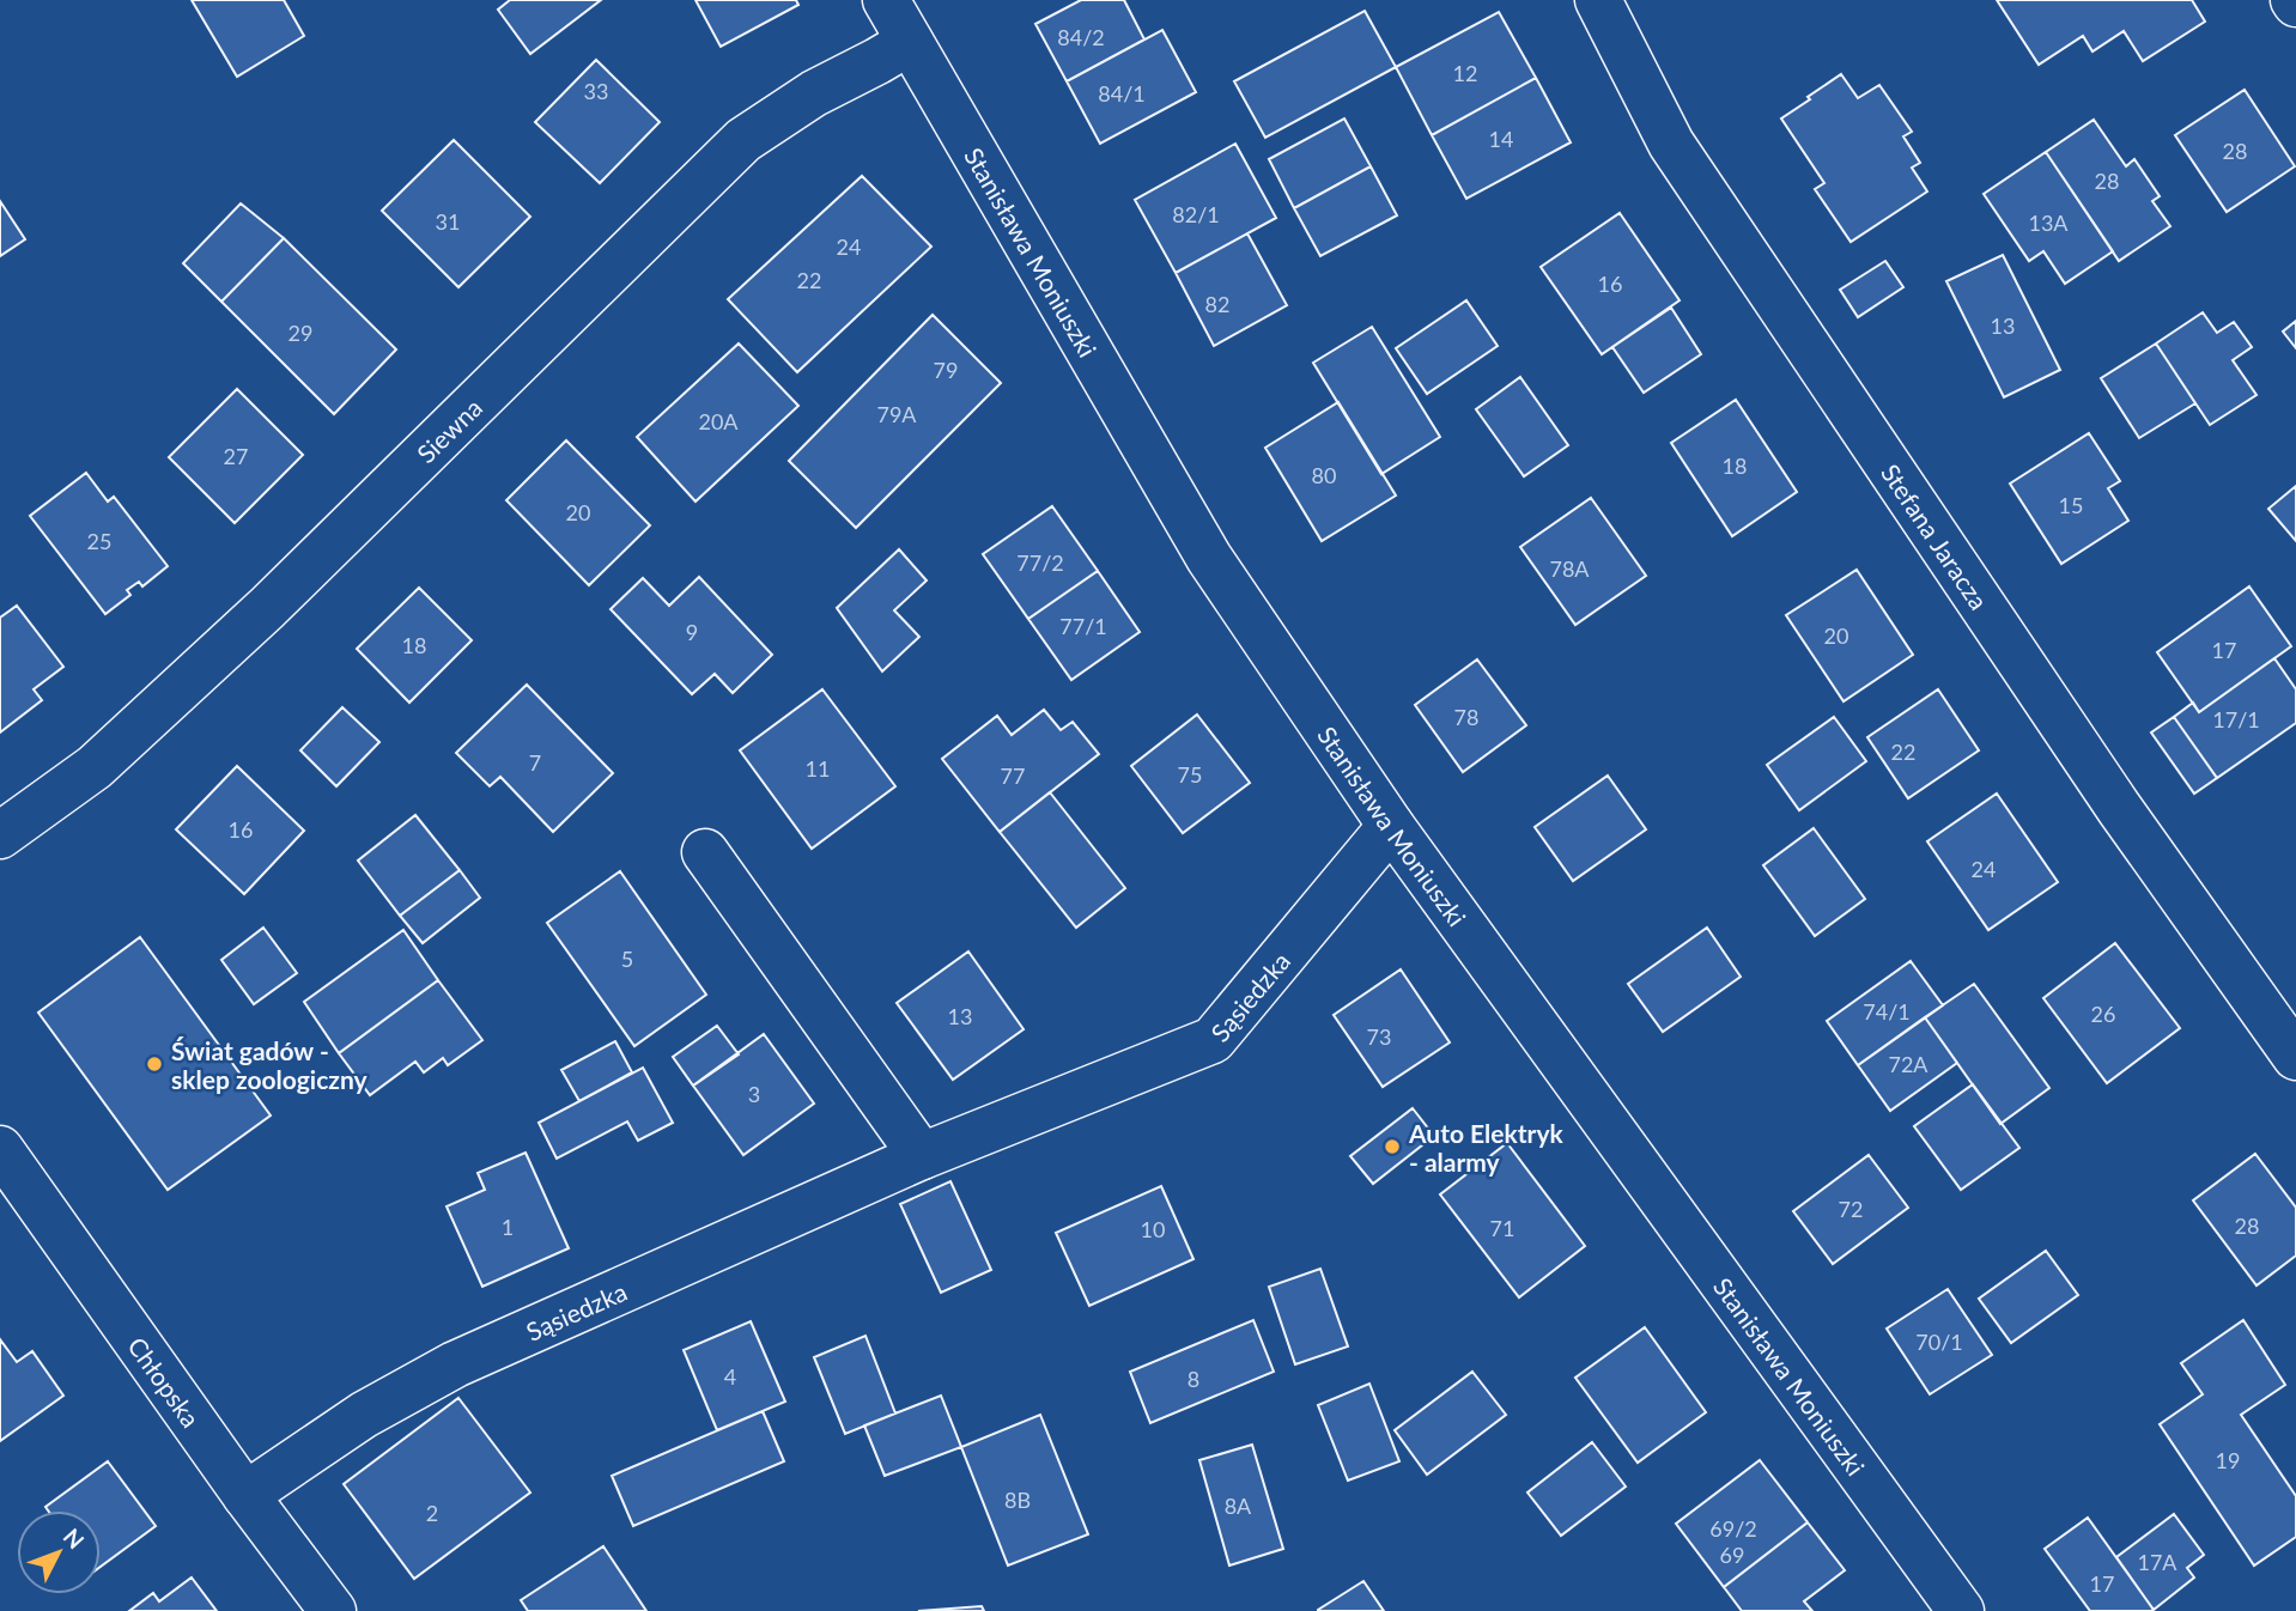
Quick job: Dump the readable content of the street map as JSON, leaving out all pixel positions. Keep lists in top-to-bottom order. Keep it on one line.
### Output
{"streets":{"street":["Stanisława Moniuszki","Siewna","Stefana Jaracza","Sąsiedzka","Chłopska"]},"crossings":[["Stanisława Moniuszki","Siewna"],["Stanisława Moniuszki","Sąsiedzka"],["Sąsiedzka","Chłopska"]],"places":["Świat gadów - sklep zoologiczny","Auto Elektryk - alarmy"],"house_numbers":["84/2","12","33","84/1","14","28","28","82/1","31","13A","24","22","16","82","13","29","79","79A","20A","27","18","80","15","20","25","77/2","78A","77/1","9","20","18","17","78","17/1","22","7","11","75","77","16","24","5","74/1","26","13","73","72A","3","72","28","1","71","10","70/1","4","8","19","8B","8A","2","69/2","69","17A","17"],"north":"top right"}
